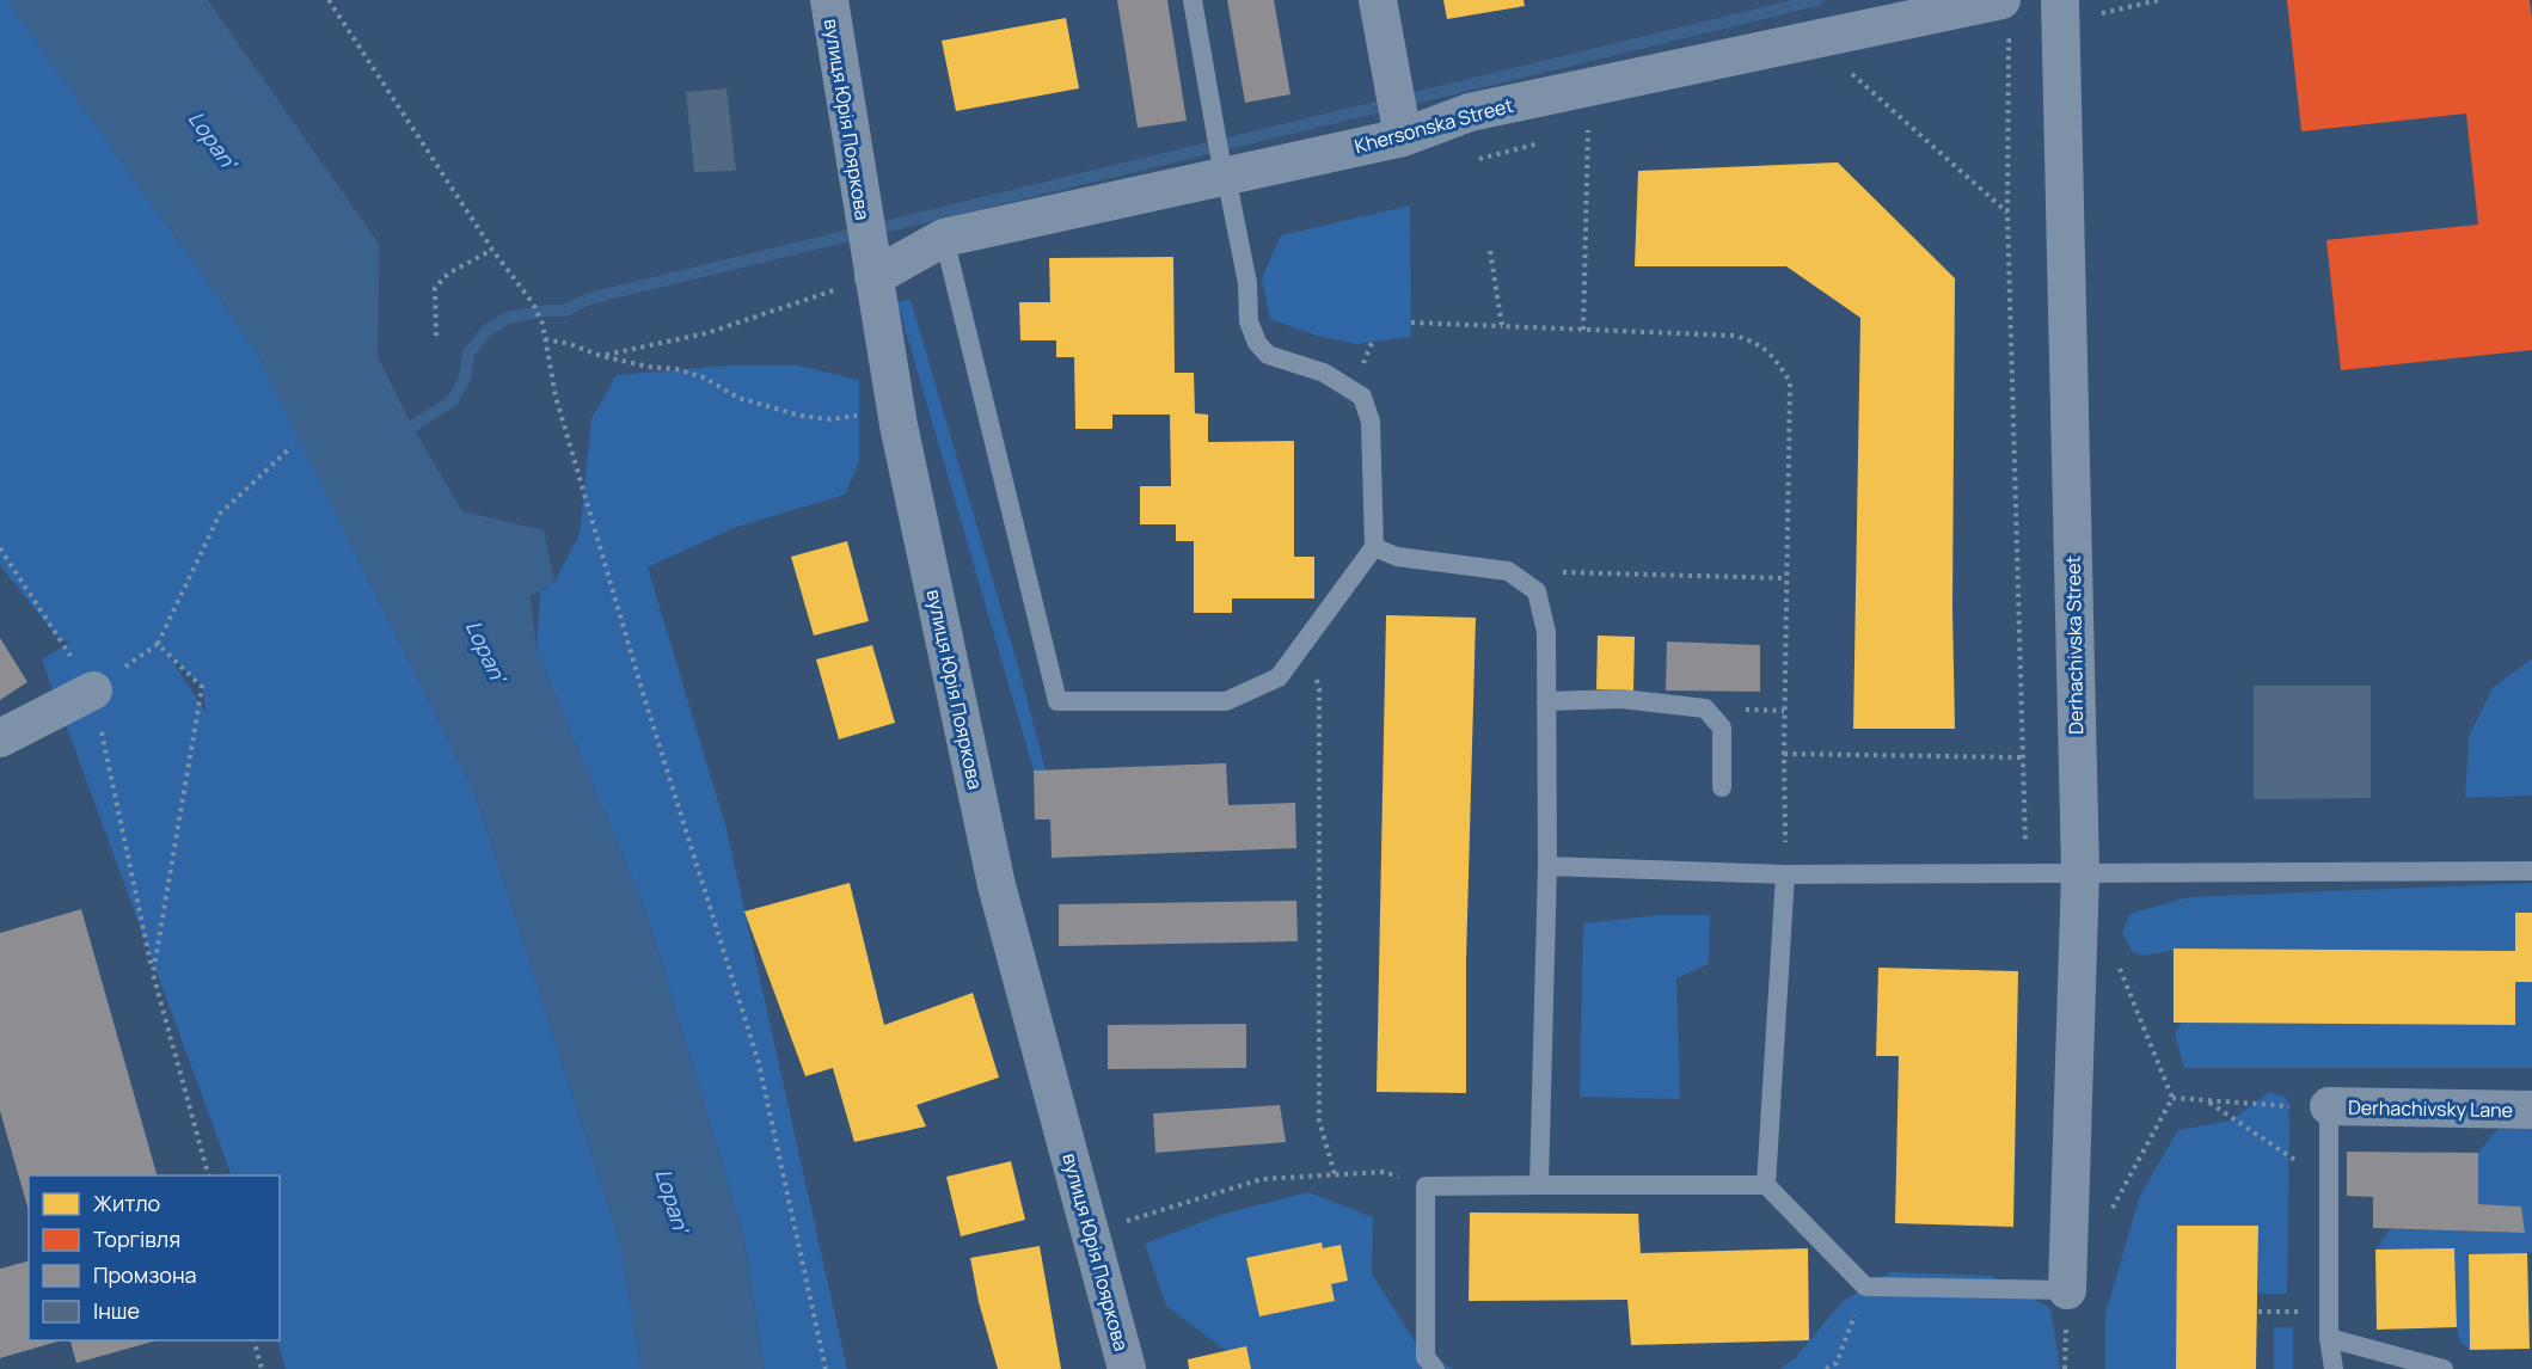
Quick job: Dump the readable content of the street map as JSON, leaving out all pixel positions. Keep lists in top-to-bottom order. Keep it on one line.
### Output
{"streets":{"street":["вулиця Юрія Пояркова","Khersonska Street","Derhachivska Street","Derhachivsky Lane"]},"crossings":[["вулиця Юрія Пояркова","Khersonska Street"]],"water":["Lopan'"],"legend":["Житло","Торгівля","Промзона","Інше"]}
